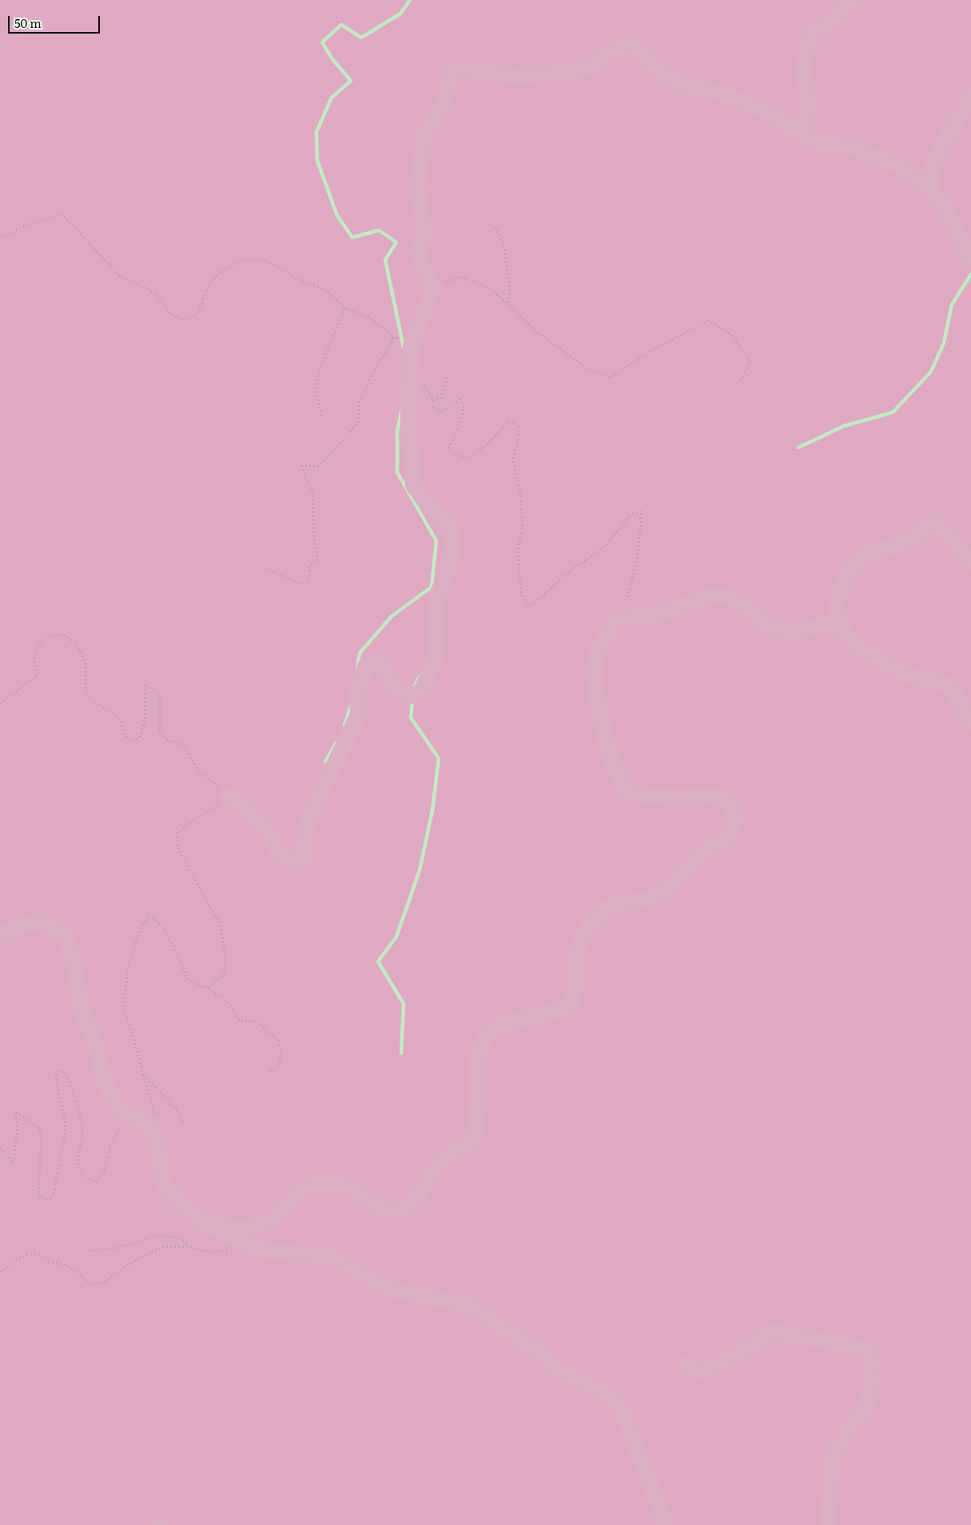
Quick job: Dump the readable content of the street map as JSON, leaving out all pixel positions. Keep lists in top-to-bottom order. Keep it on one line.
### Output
{"scale_bar":"50 m"}
